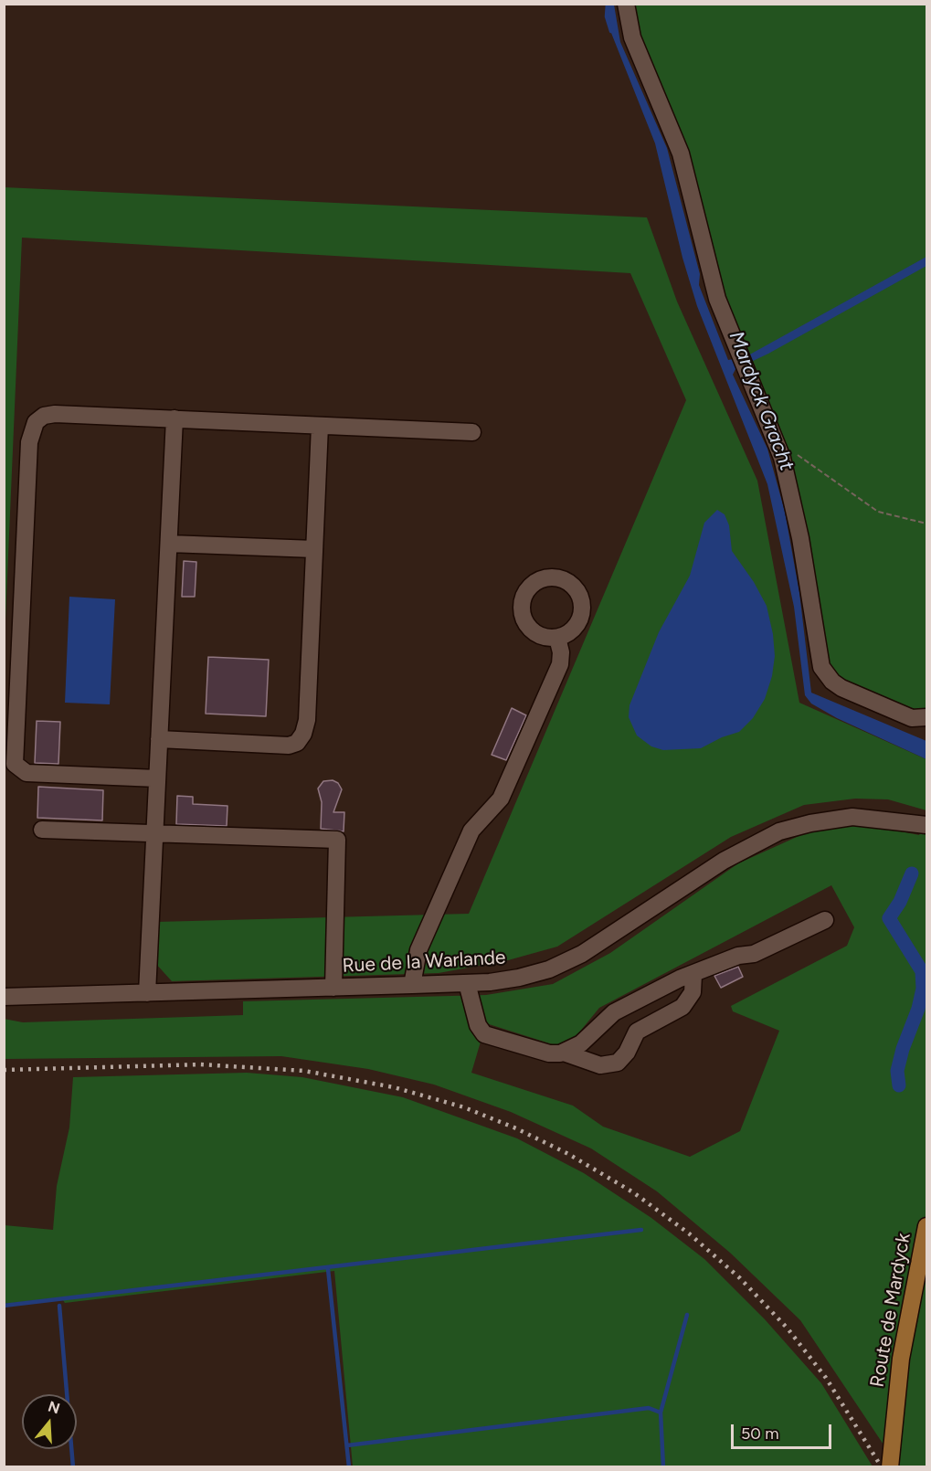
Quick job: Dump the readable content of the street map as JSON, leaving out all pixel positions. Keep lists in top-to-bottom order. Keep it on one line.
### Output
{"streets":{"main road":["Route de Mardyck"],"street":["Rue de la Warlande"]},"water":["Mardyck Gracht"],"scale_bar":"50 m","north":"top"}
